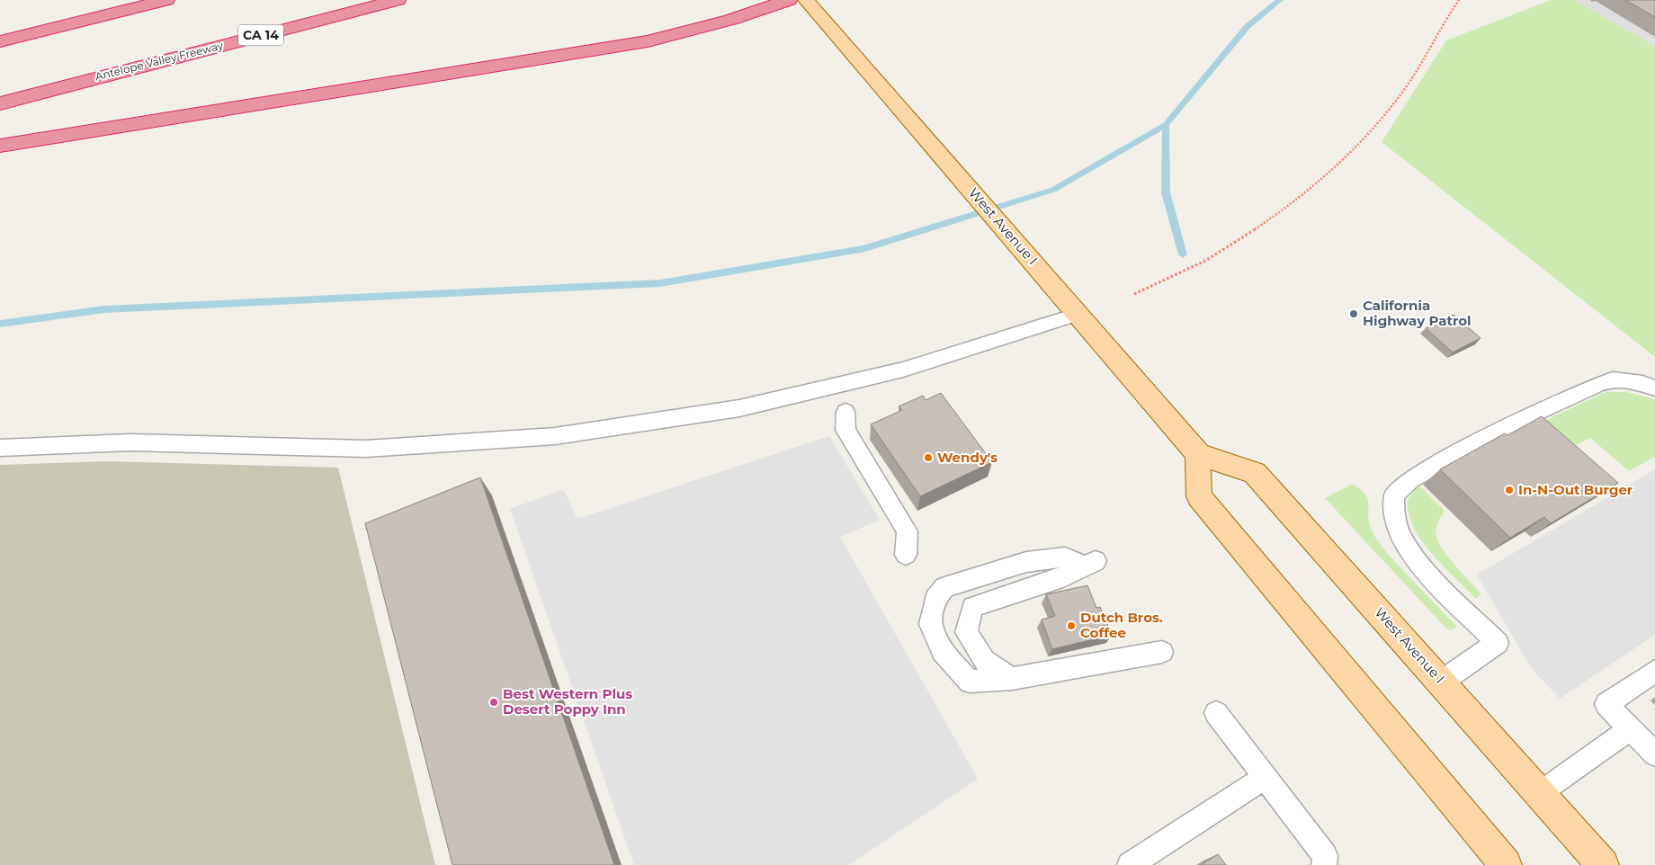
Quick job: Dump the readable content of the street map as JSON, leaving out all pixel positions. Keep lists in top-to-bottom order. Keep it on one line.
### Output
{"streets":{"highway":["CA 14","Antelope Valley Freeway"],"main road":["West Avenue I"]},"places":["California Highway Patrol","Wendy's","In-N-Out Burger","Dutch Bros. Coffee","Best Western Plus Desert Poppy Inn"]}
